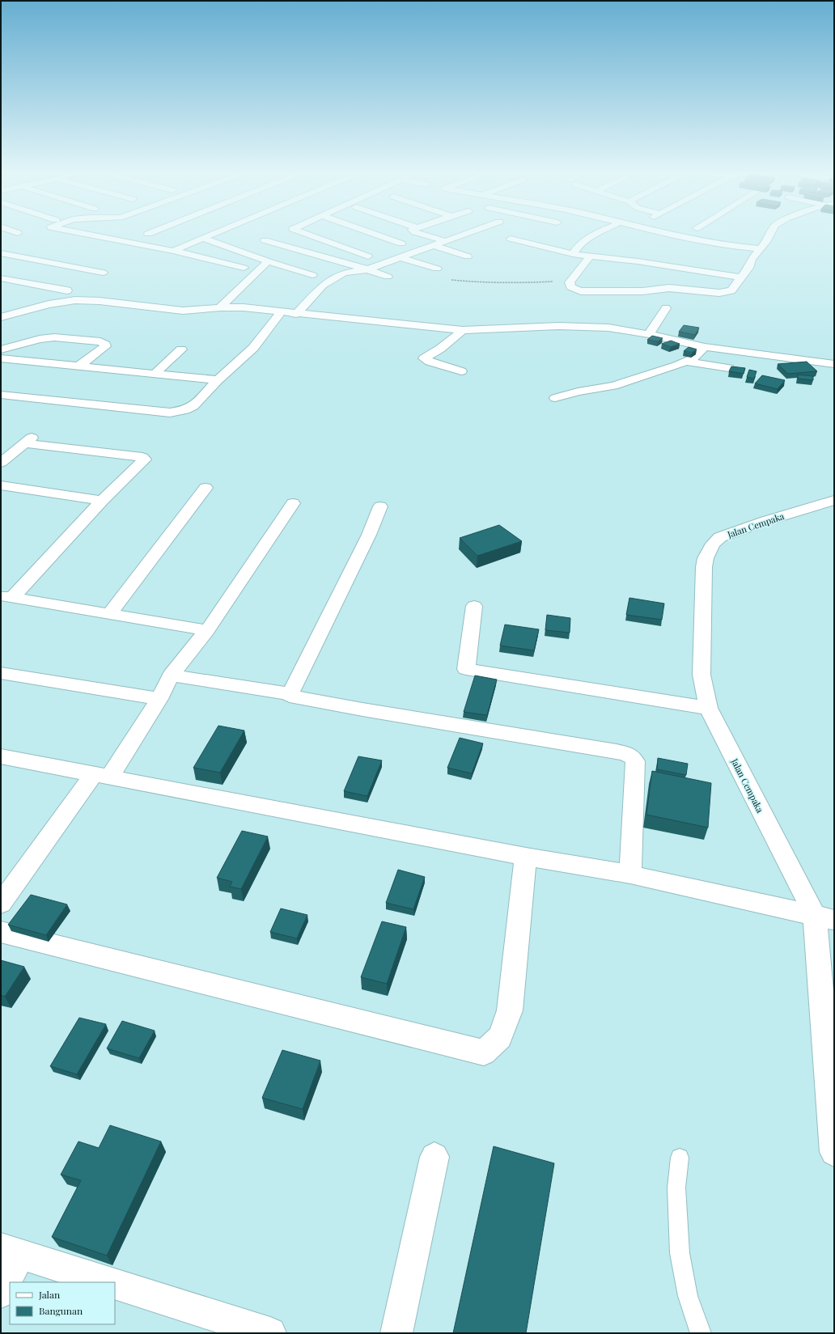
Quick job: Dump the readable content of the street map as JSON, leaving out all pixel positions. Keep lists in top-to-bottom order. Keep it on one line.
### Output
{"streets":{"street":["Jalan Cempaka"]},"legend":["Jalan","Bangunan"]}
